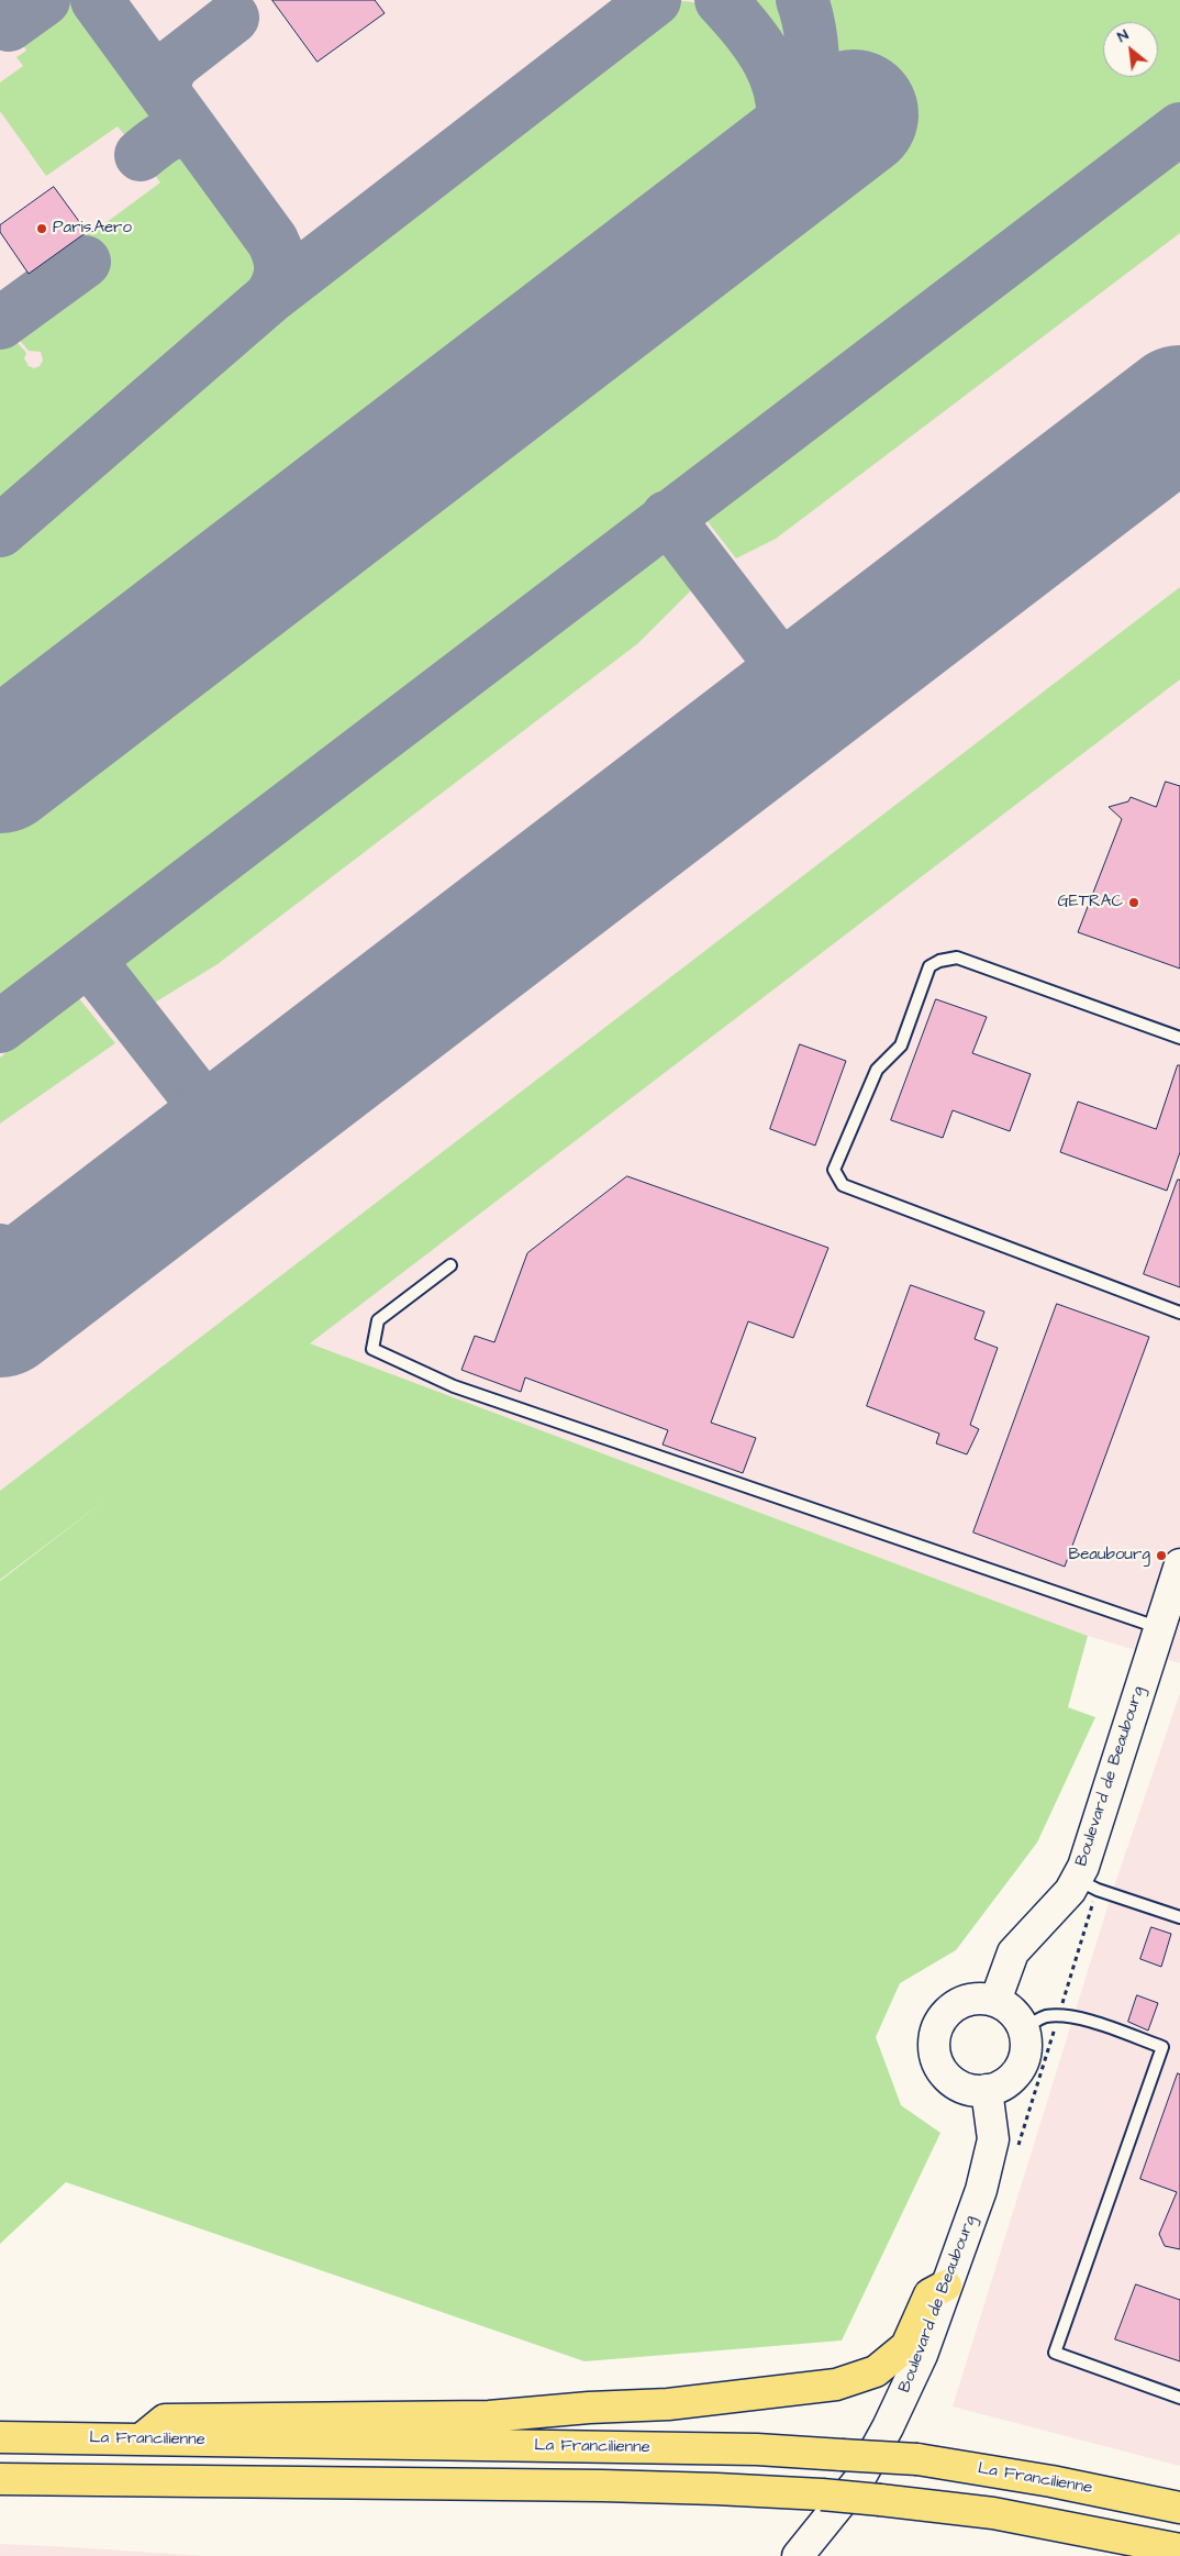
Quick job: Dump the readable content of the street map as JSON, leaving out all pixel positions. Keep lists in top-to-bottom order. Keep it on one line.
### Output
{"streets":{"highway":["La Francilienne"],"main road":["Boulevard de Beaubourg"]},"places":["Paris.Aero","GETRAC","Beaubourg"],"north":"top left"}
